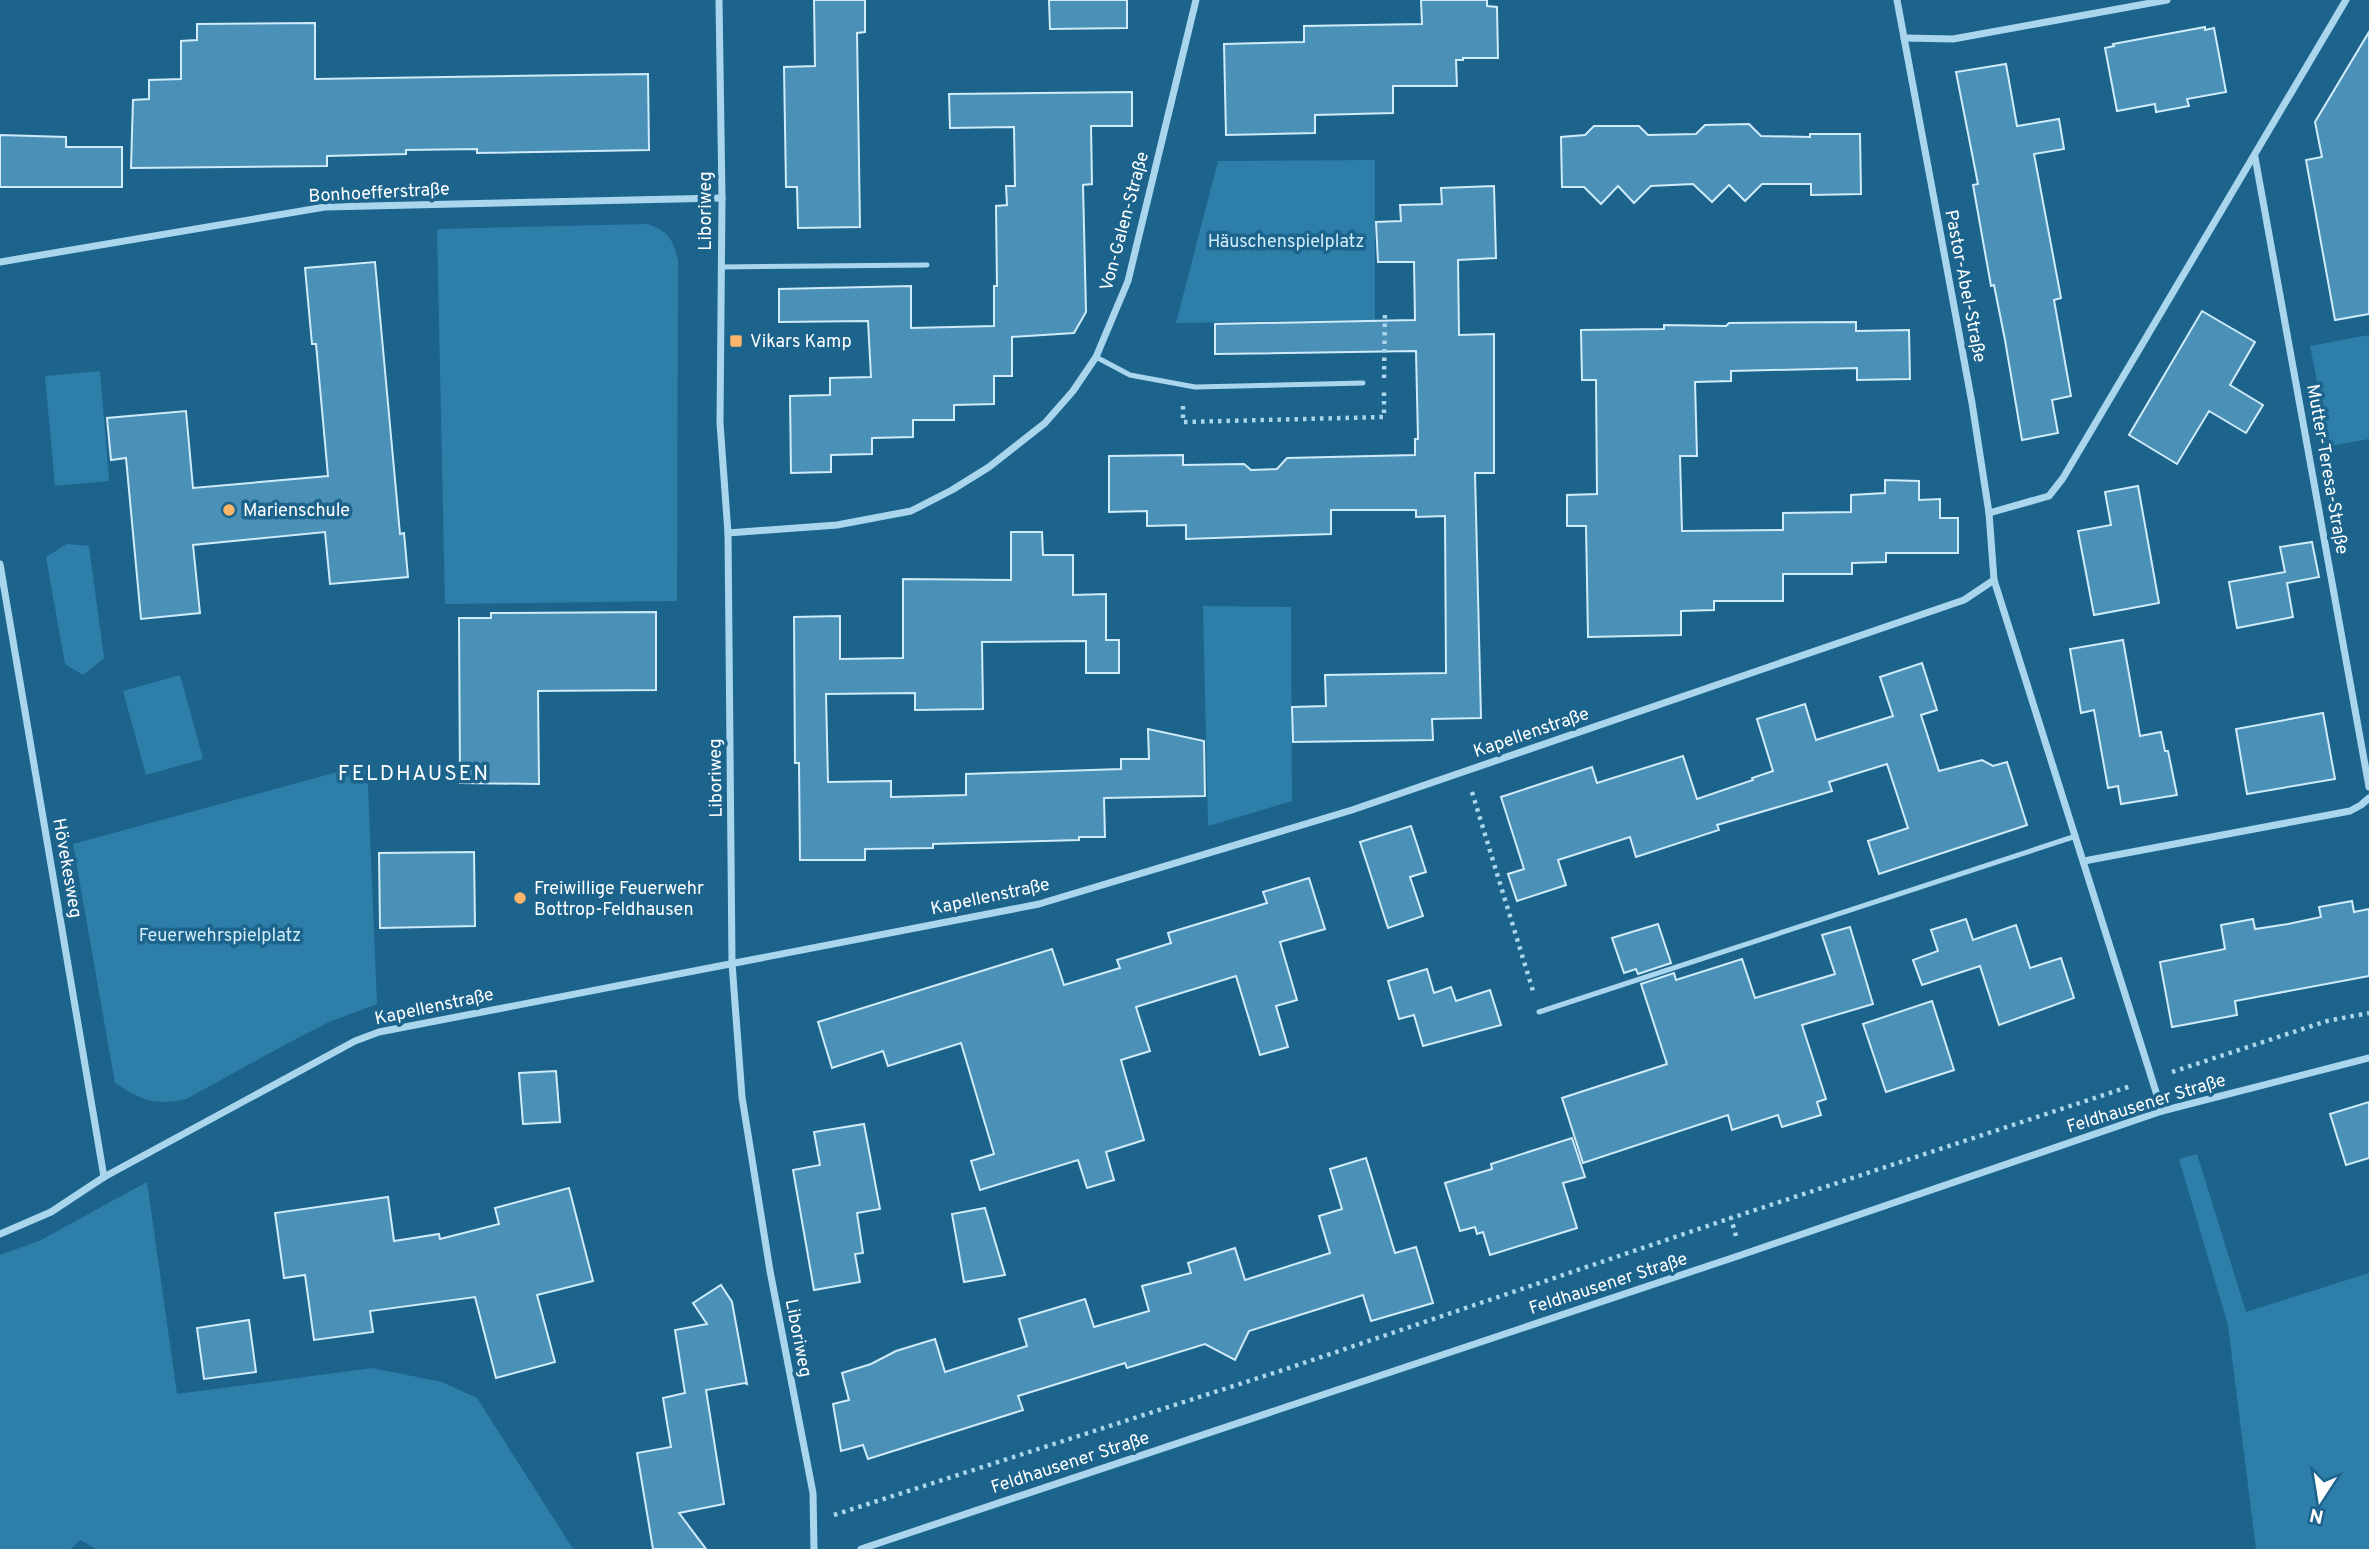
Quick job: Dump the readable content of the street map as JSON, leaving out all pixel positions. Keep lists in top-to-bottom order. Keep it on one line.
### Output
{"streets":{"street":["Bonhoefferstraße","Liboriweg","Von-Galen-Straße","Pastor-Abel-Straße","Mutter-Teresa-Straße","Kapellenstraße","Hövekesweg","Feldhausener Straße"]},"crossings":[["Bonhoefferstraße","Liboriweg"],["Liboriweg","Von-Galen-Straße"],["Liboriweg","Kapellenstraße"],["Pastor-Abel-Straße","Kapellenstraße"],["Kapellenstraße","Hövekesweg"]],"districts":["FELDHAUSEN"],"parks":["Häuschenspielplatz","Feuerwehrspielplatz"],"places":{"transit":["Vikars Kamp"],"other":["Marienschule","Freiwillige Feuerwehr Bottrop-Feldhausen"]},"north":"bottom"}
